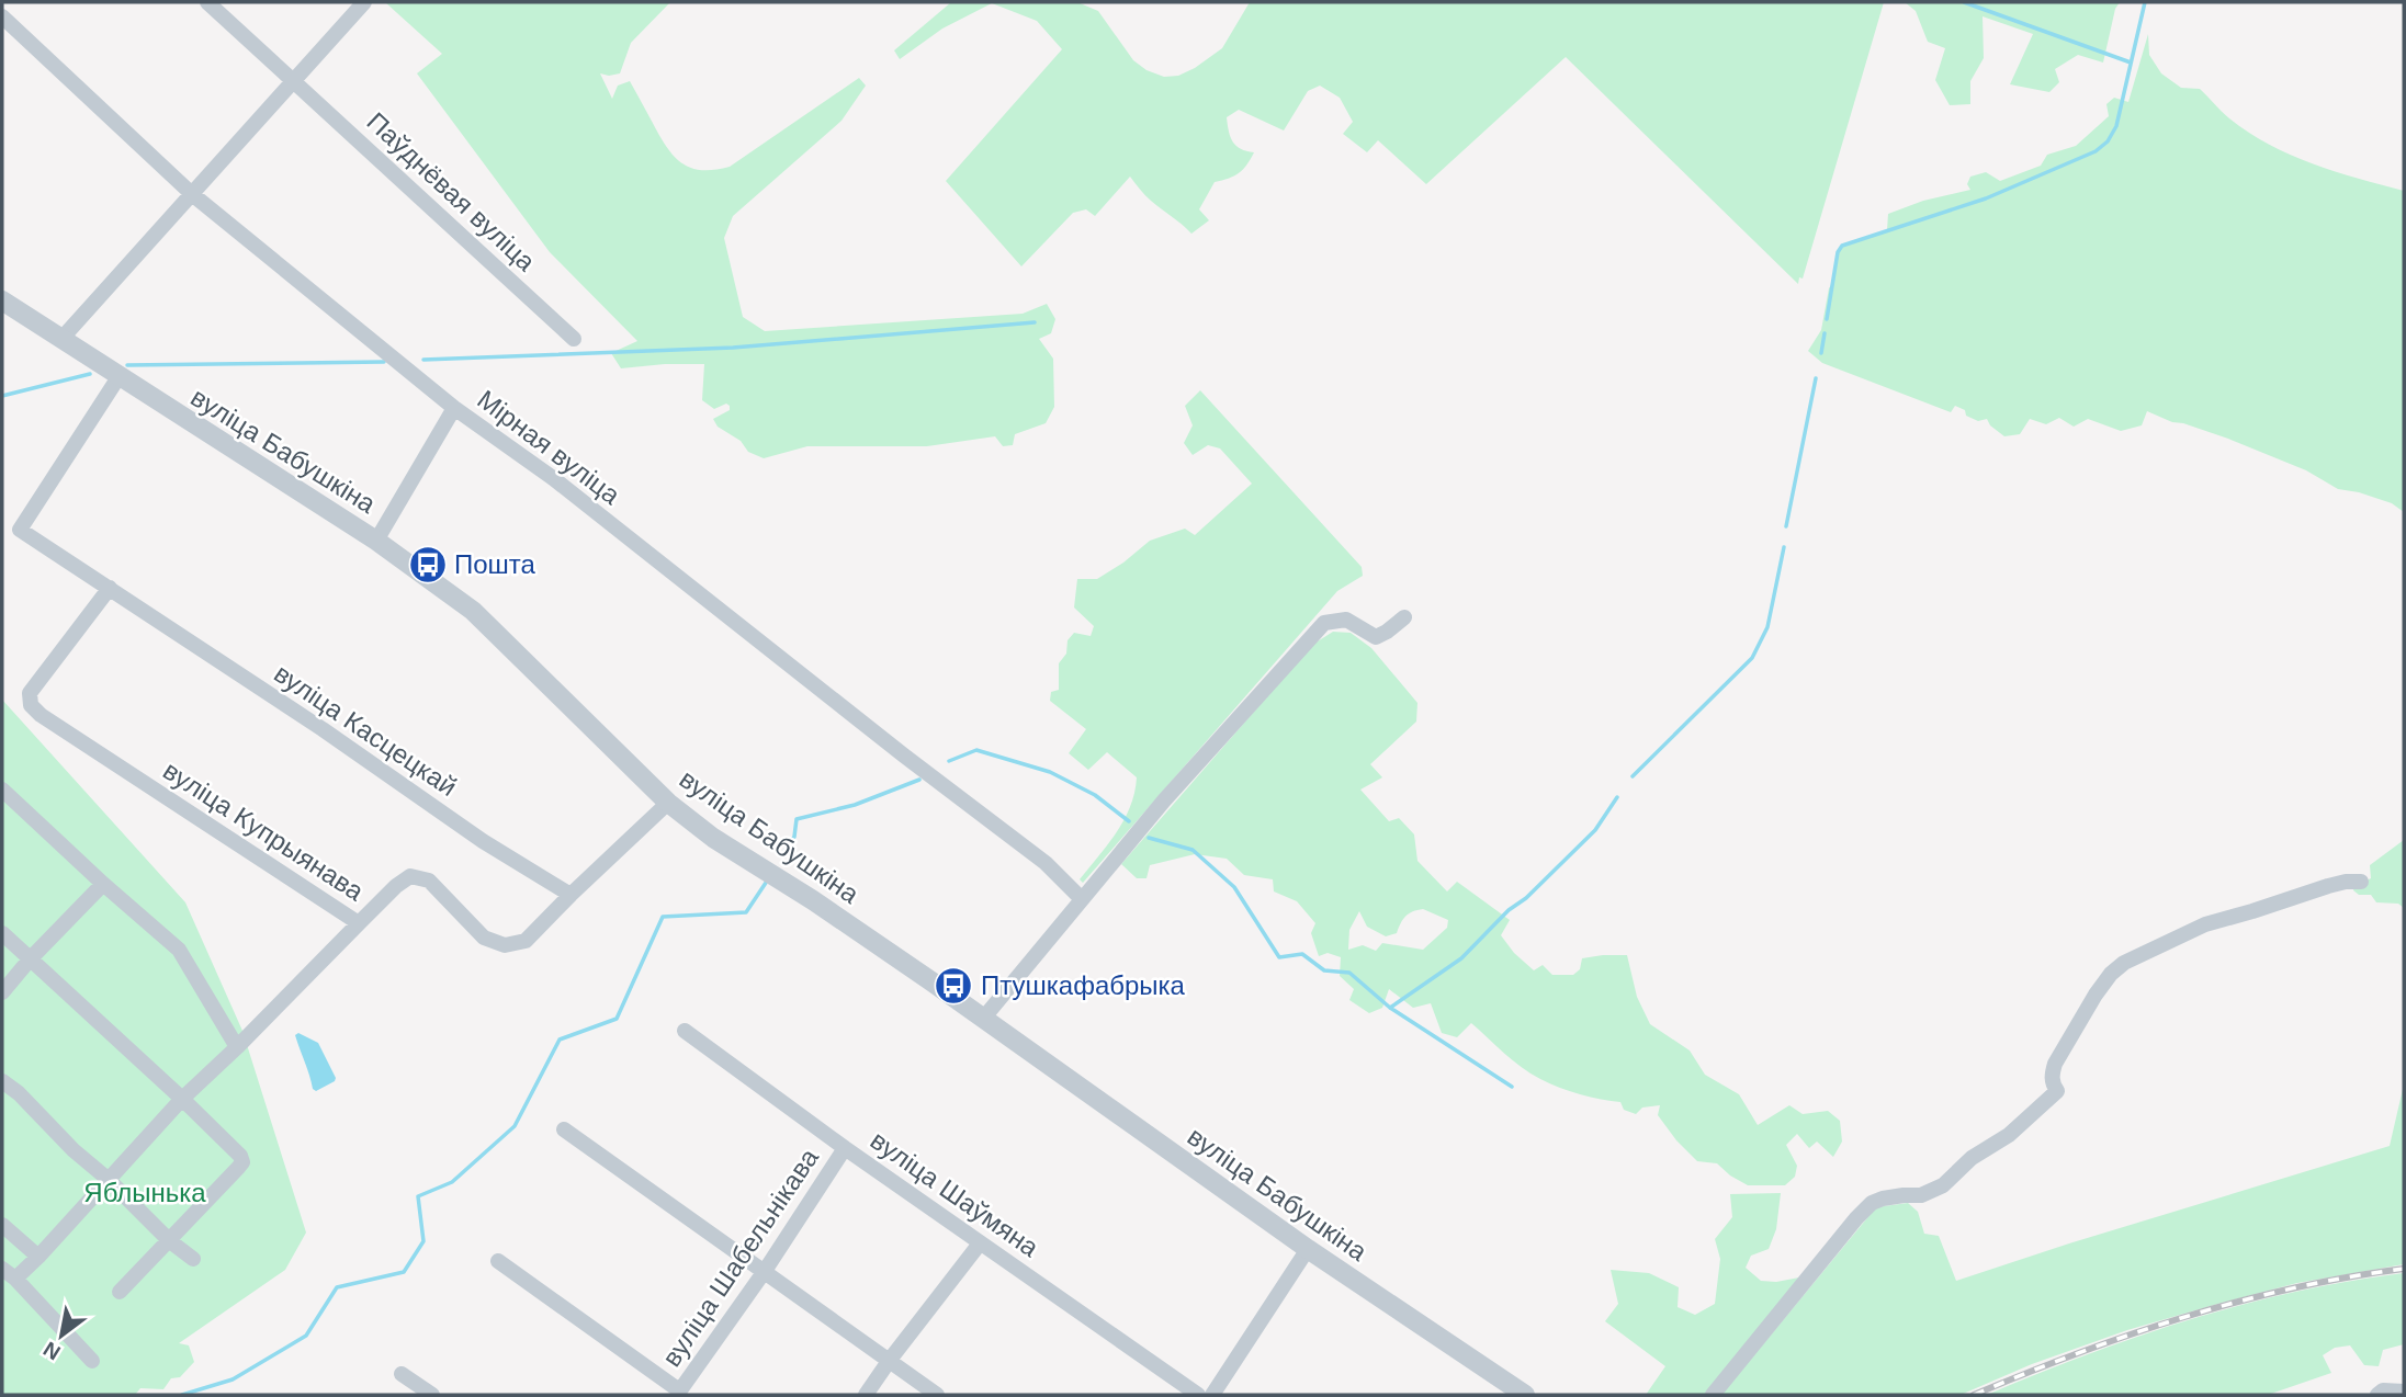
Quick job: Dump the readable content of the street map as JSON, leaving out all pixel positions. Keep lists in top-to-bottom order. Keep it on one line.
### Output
{"streets":{"street":["Паўднёвая вуліца","Мірная вуліца","вуліца Бабушкіна","вуліца Касцецкай","вуліца Купрыянава","вуліца Шаўмяна","вуліца Шабельнікава"]},"crossings":[["вуліца Бабушкіна","вуліца Касцецкай"],["вуліца Касцецкай","вуліца Купрыянава"],["вуліца Шаўмяна","вуліца Шабельнікава"]],"parks":["Яблынька"],"places":{"bus stop":["Пошта","Птушкафабрыка"]},"north":"bottom left"}
